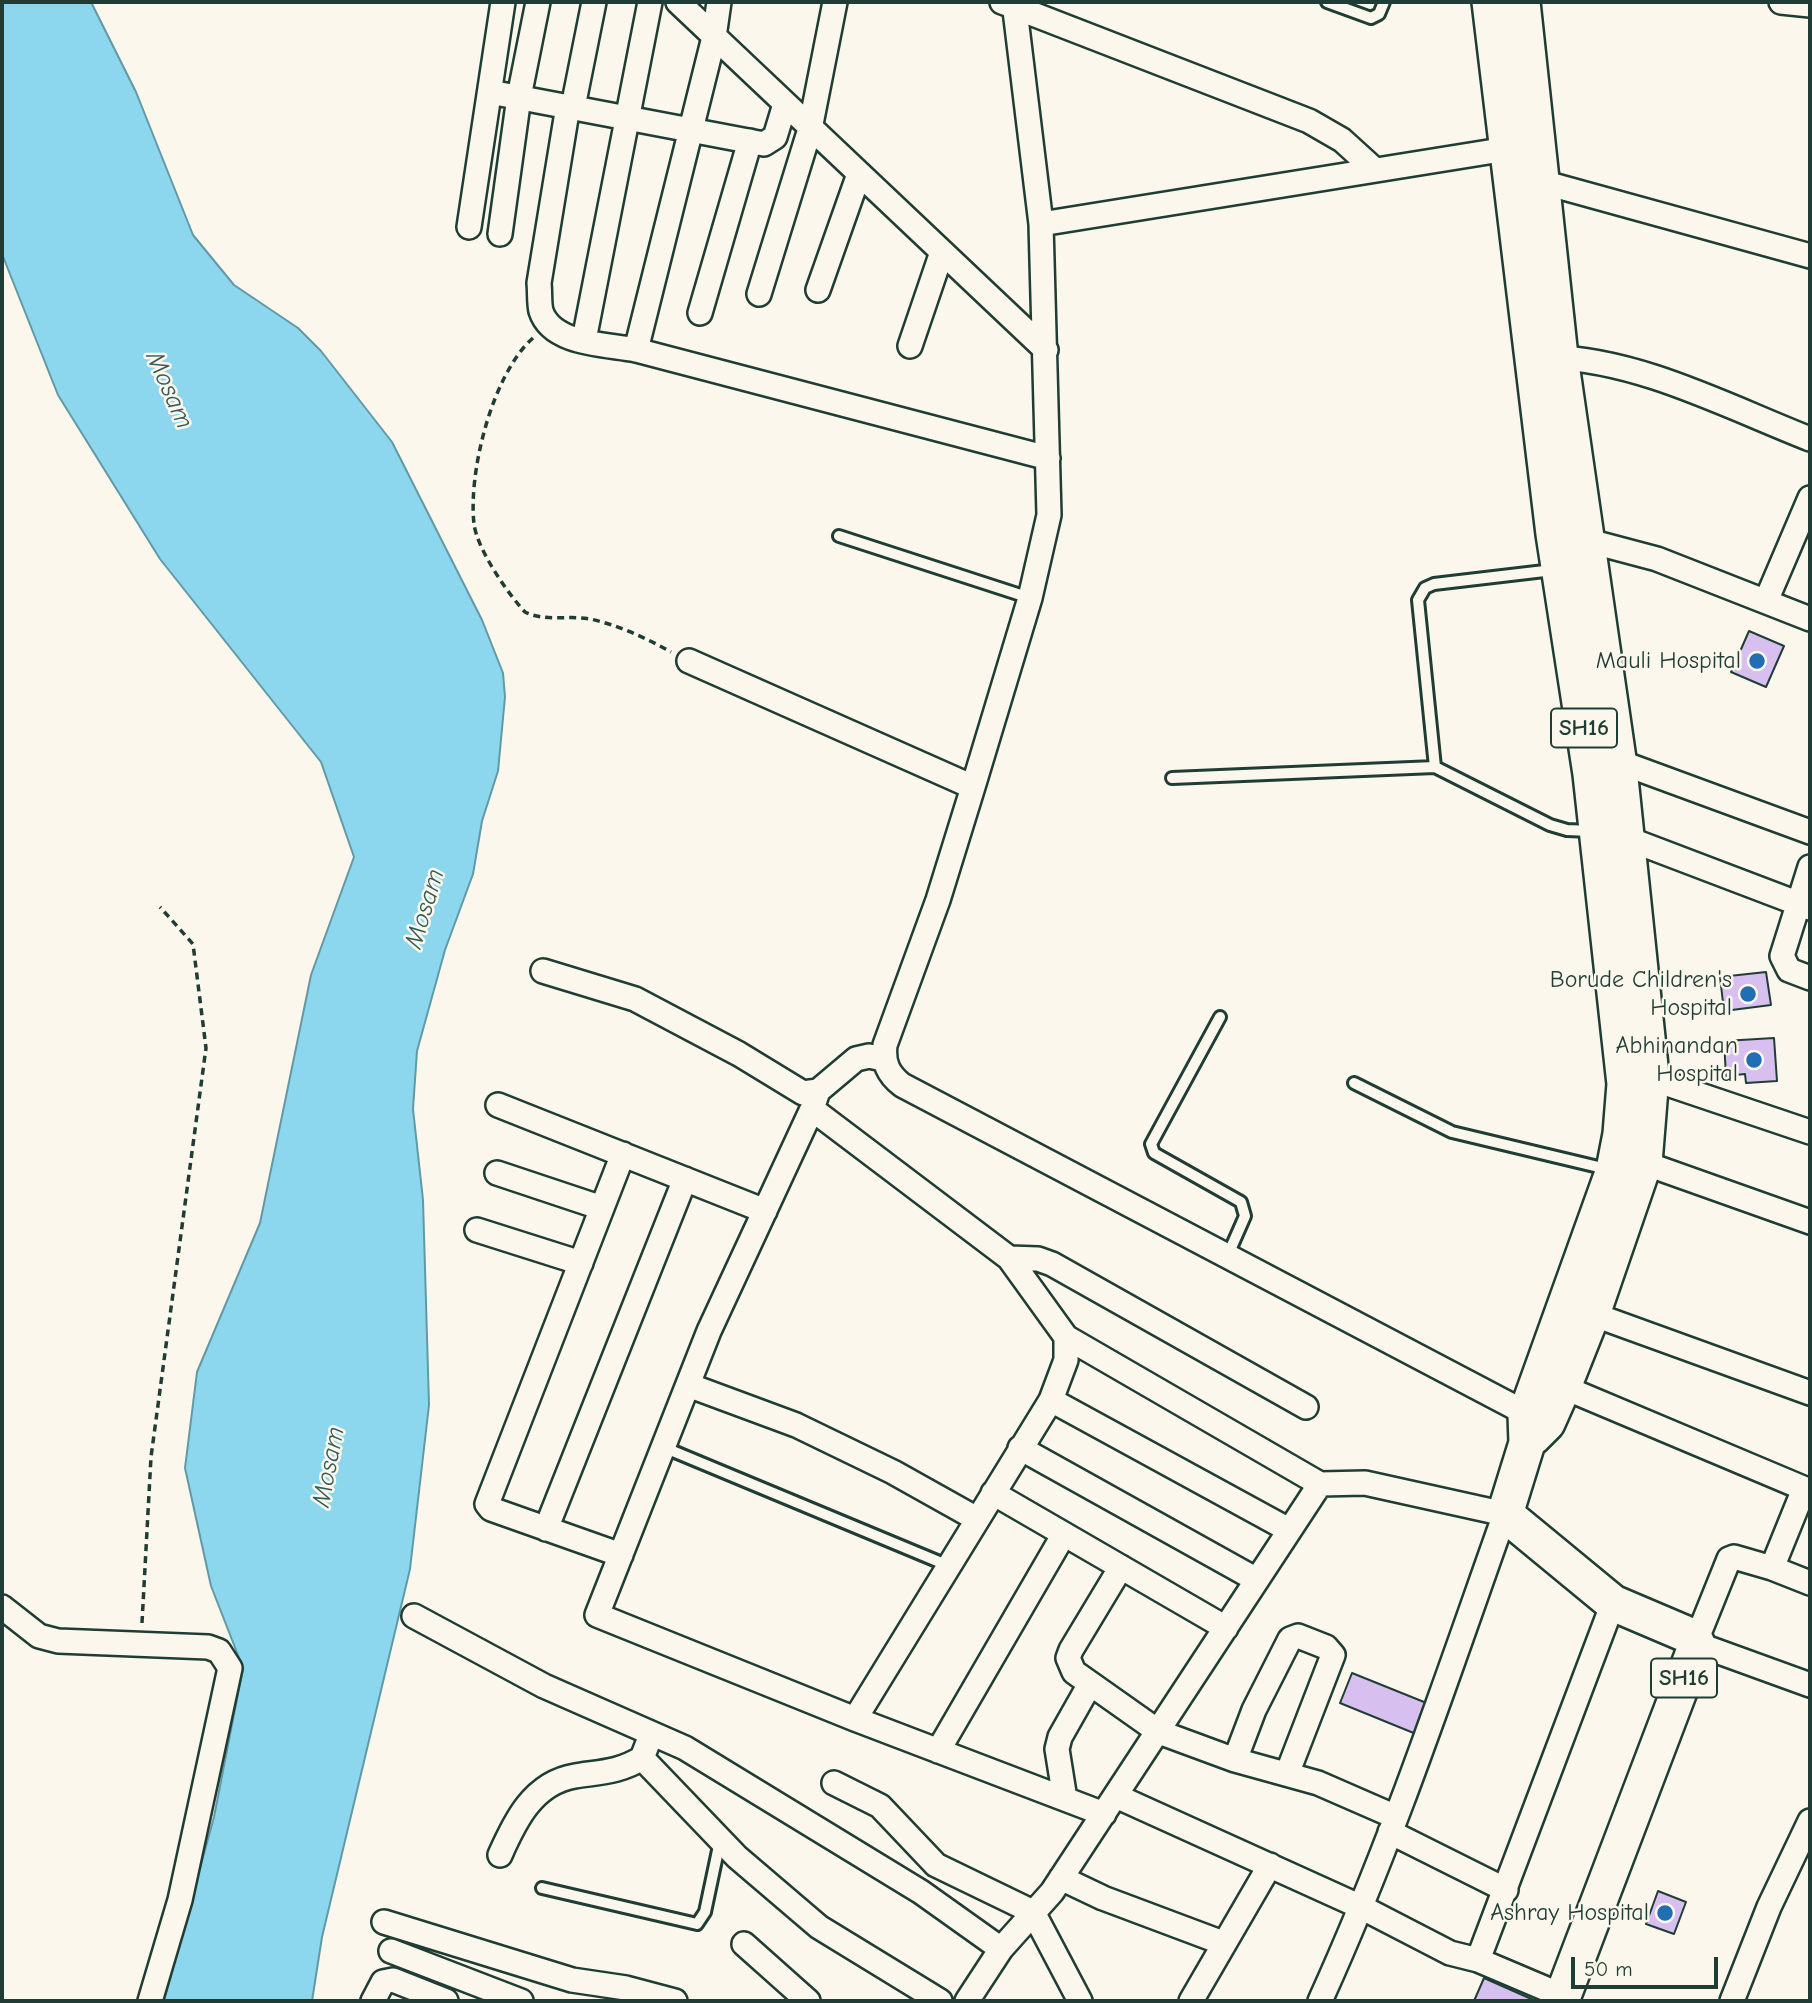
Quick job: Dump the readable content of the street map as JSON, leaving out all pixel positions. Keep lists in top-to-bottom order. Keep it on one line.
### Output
{"streets":{"main road":["SH16"]},"water":["Mosam"],"places":["Mauli Hospital","Borude Children's Hospital","Abhinandan Hospital","Ashray Hospital"],"scale_bar":"50 m"}
